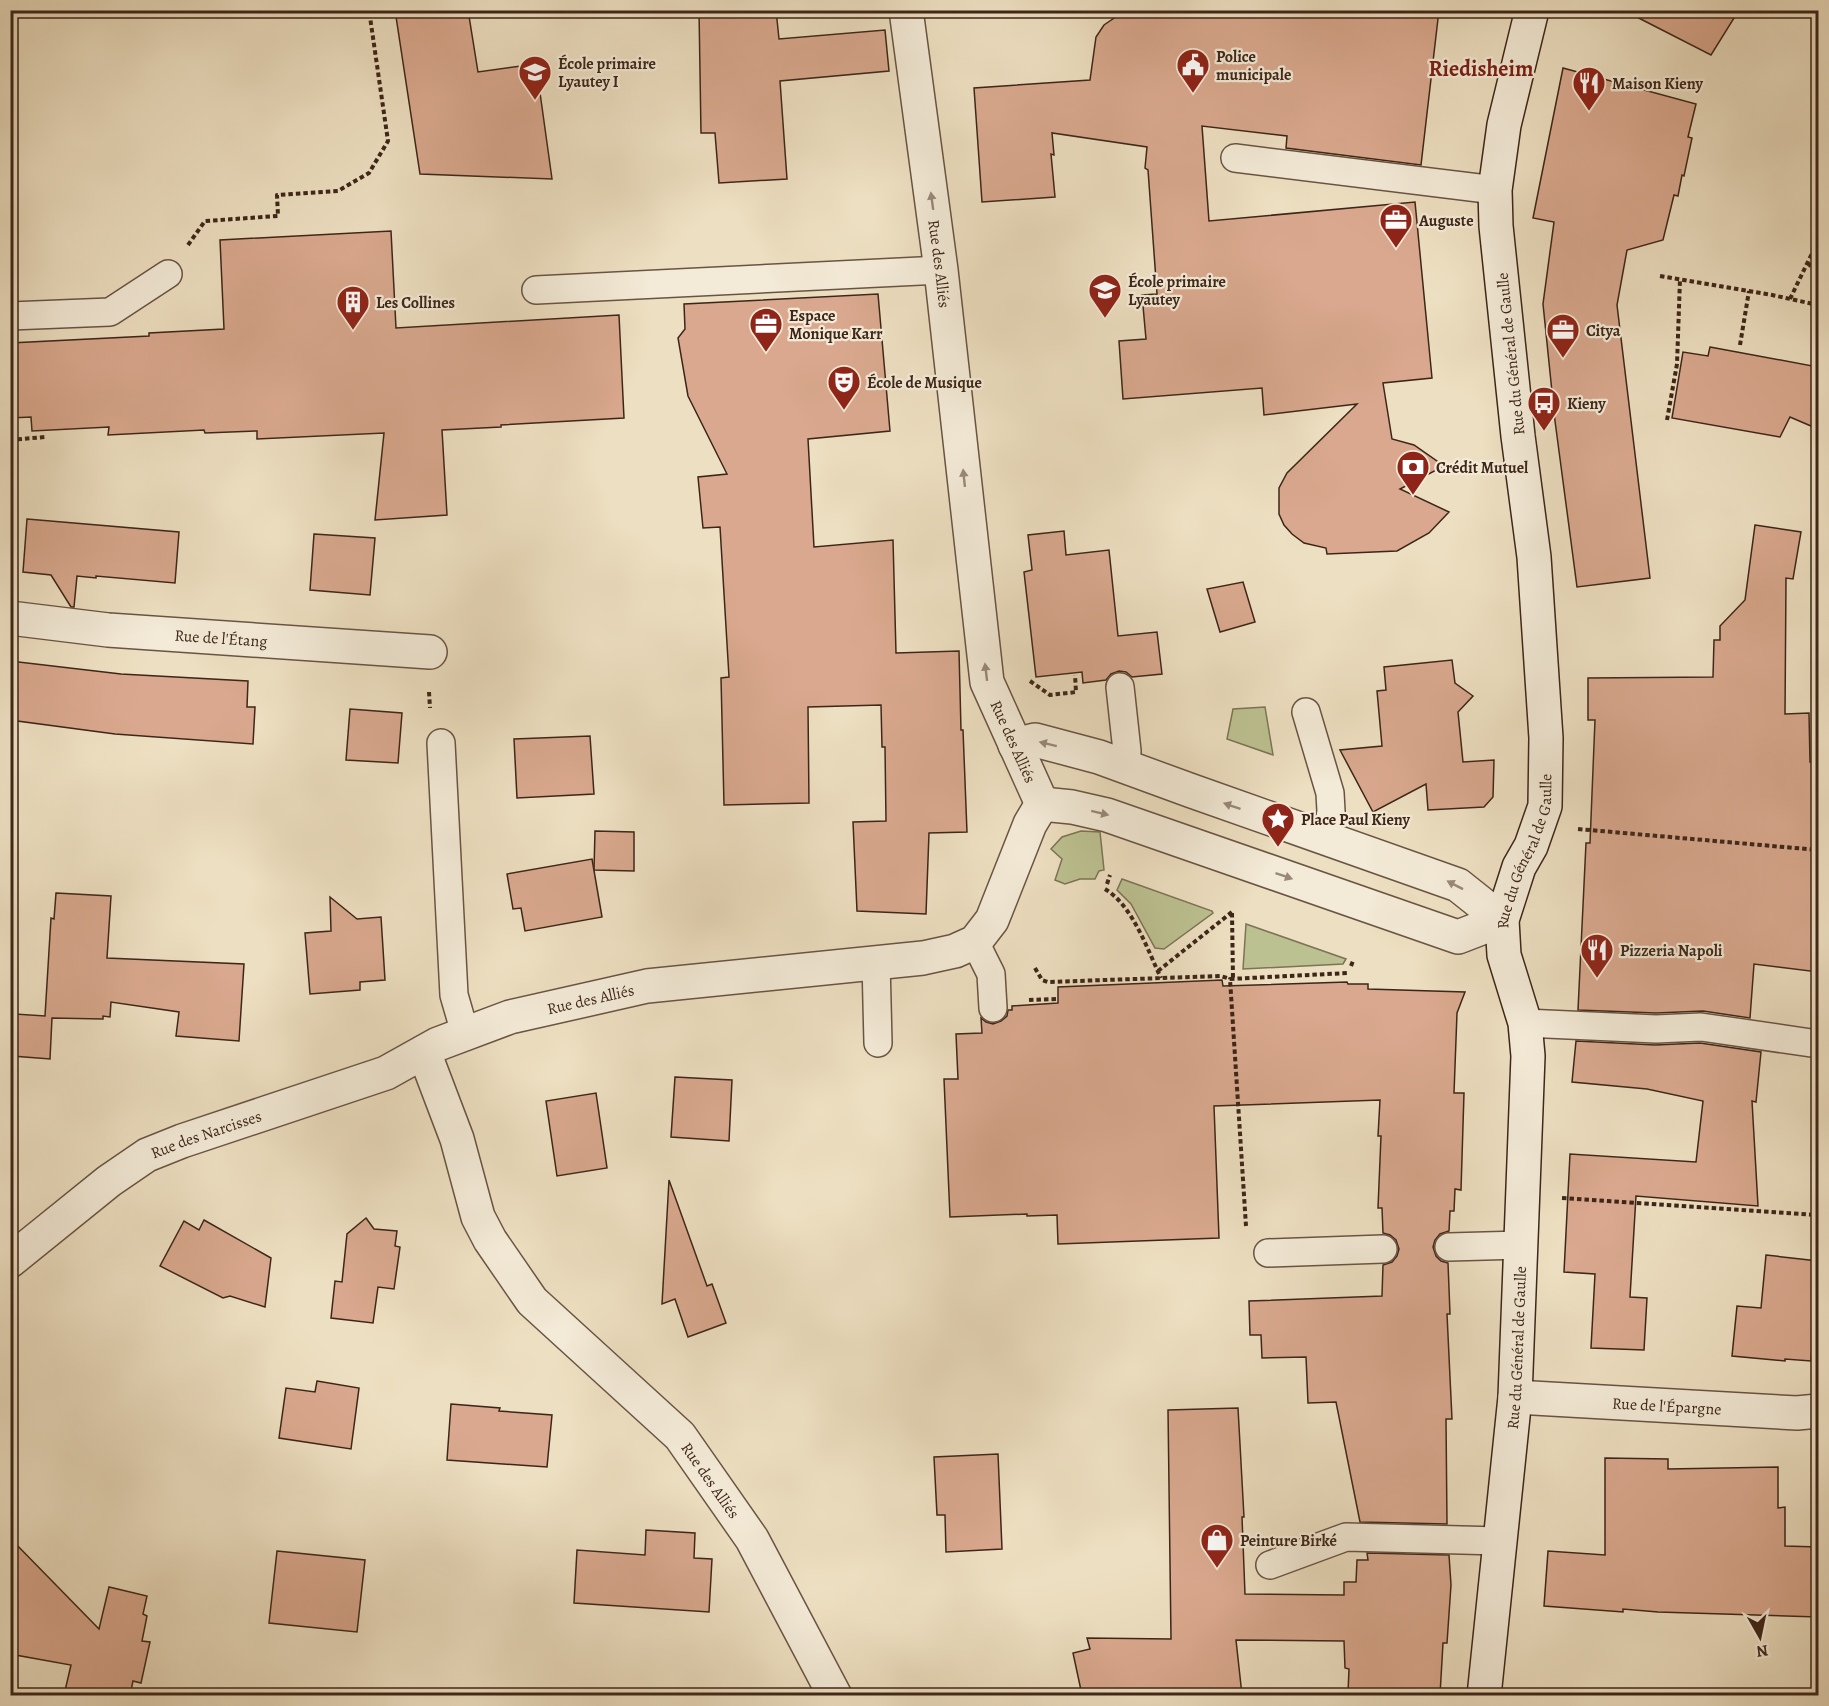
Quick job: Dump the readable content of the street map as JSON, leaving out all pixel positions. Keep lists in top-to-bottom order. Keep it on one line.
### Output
{"streets":{"street":["Rue des Alliés","Rue du Général de Gaulle","Rue de l'Étang","Rue des Narcisses","Rue de l'Épargne"]},"crossings":[["Rue des Alliés","Rue des Narcisses"],["Rue du Général de Gaulle","Rue de l'Épargne"]],"districts":["Riedisheim"],"places":{"public building":["Police municipale"],"school or university":["École primaire Lyautey I","École primaire Lyautey"],"restaurant":["Maison Kieny","Pizzeria Napoli"],"office":["Auguste","Espace Monique Karr","Citya"],"building":["Les Collines"],"theatre":["École de Musique"],"bus stop":["Kieny"],"bank":["Crédit Mutuel"],"place":["Place Paul Kieny"],"shop":["Peinture Birké"]},"north":"bottom"}
